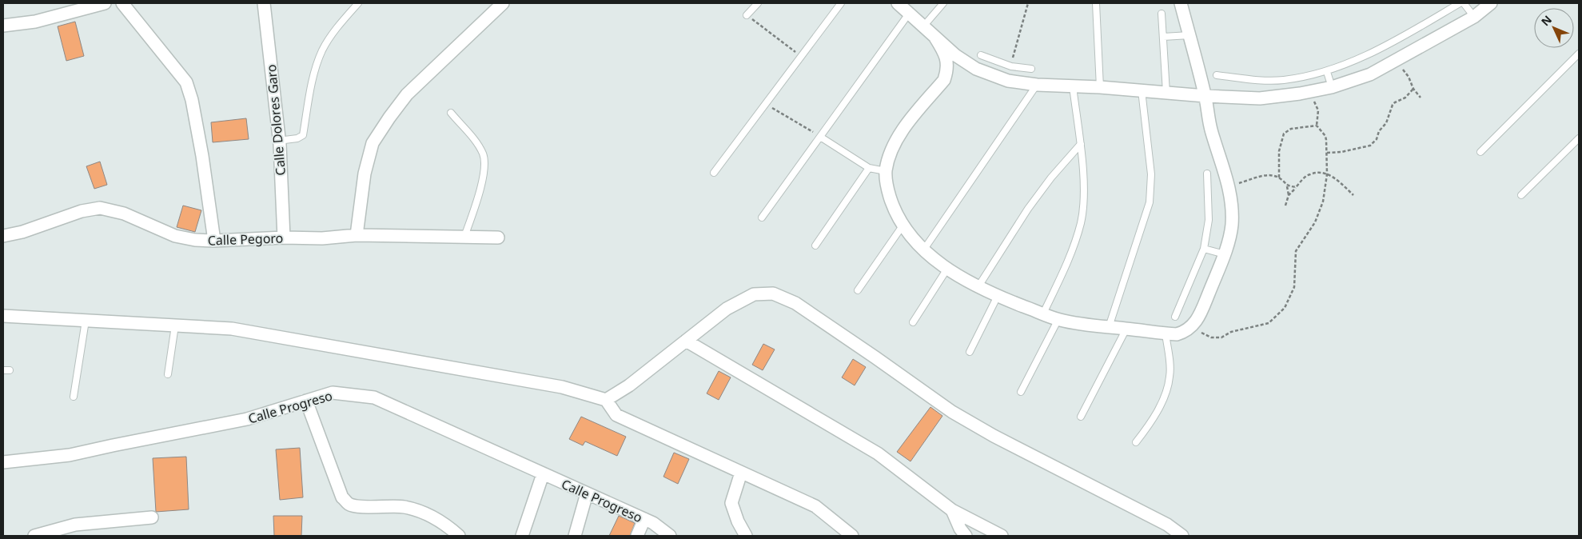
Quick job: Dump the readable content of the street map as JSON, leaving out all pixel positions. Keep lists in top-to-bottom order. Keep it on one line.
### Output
{"streets":{"street":["Calle Dolores Garo","Calle Pegoro","Calle Progreso"]},"crossings":[["Calle Dolores Garo","Calle Pegoro"]],"north":"top left"}
